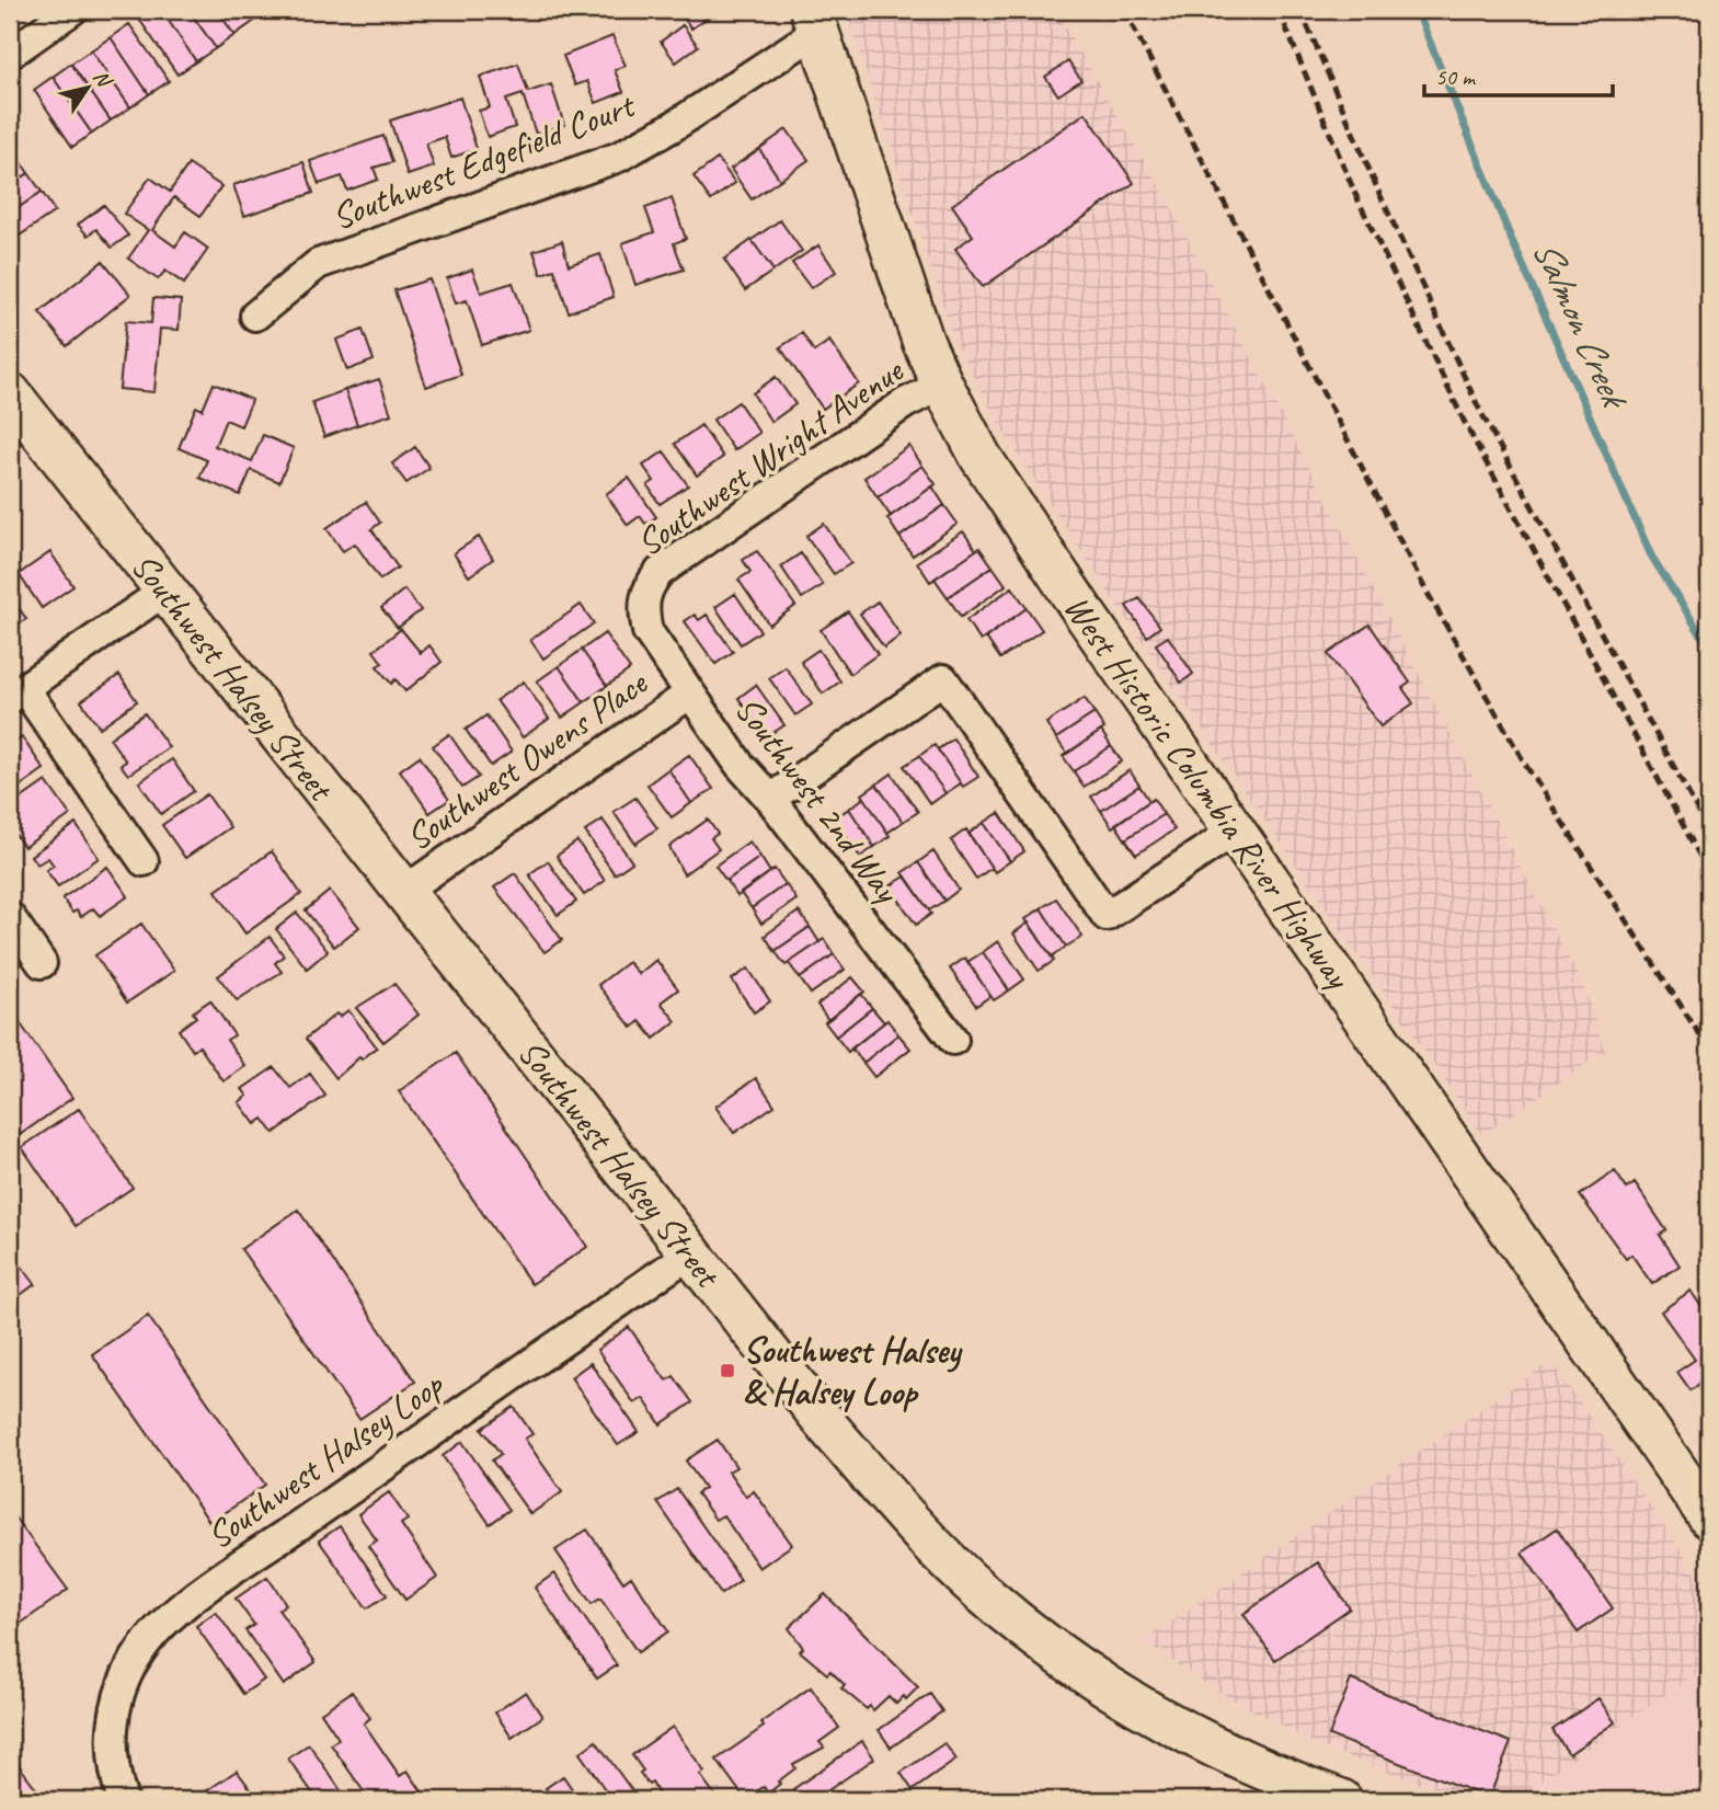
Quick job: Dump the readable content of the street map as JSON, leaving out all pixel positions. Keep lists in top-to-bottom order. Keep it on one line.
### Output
{"streets":{"street":["Southwest Edgefield Court","Southwest Wright Avenue","Southwest Halsey Street","Southwest Owens Place","West Historic Columbia River Highway","Southwest 2nd Way","Southwest Halsey Loop"]},"crossings":[["Southwest Edgefield Court","West Historic Columbia River Highway"],["Southwest Wright Avenue","West Historic Columbia River Highway"],["Southwest Wright Avenue","Southwest 2nd Way"],["Southwest Halsey Street","Southwest Owens Place"],["Southwest Halsey Street","Southwest Halsey Loop"],["Southwest Owens Place","Southwest 2nd Way"]],"water":["Salmon Creek"],"places":{"transit":["Southwest Halsey & Halsey Loop"]},"scale_bar":"50 m","north":"top right"}
